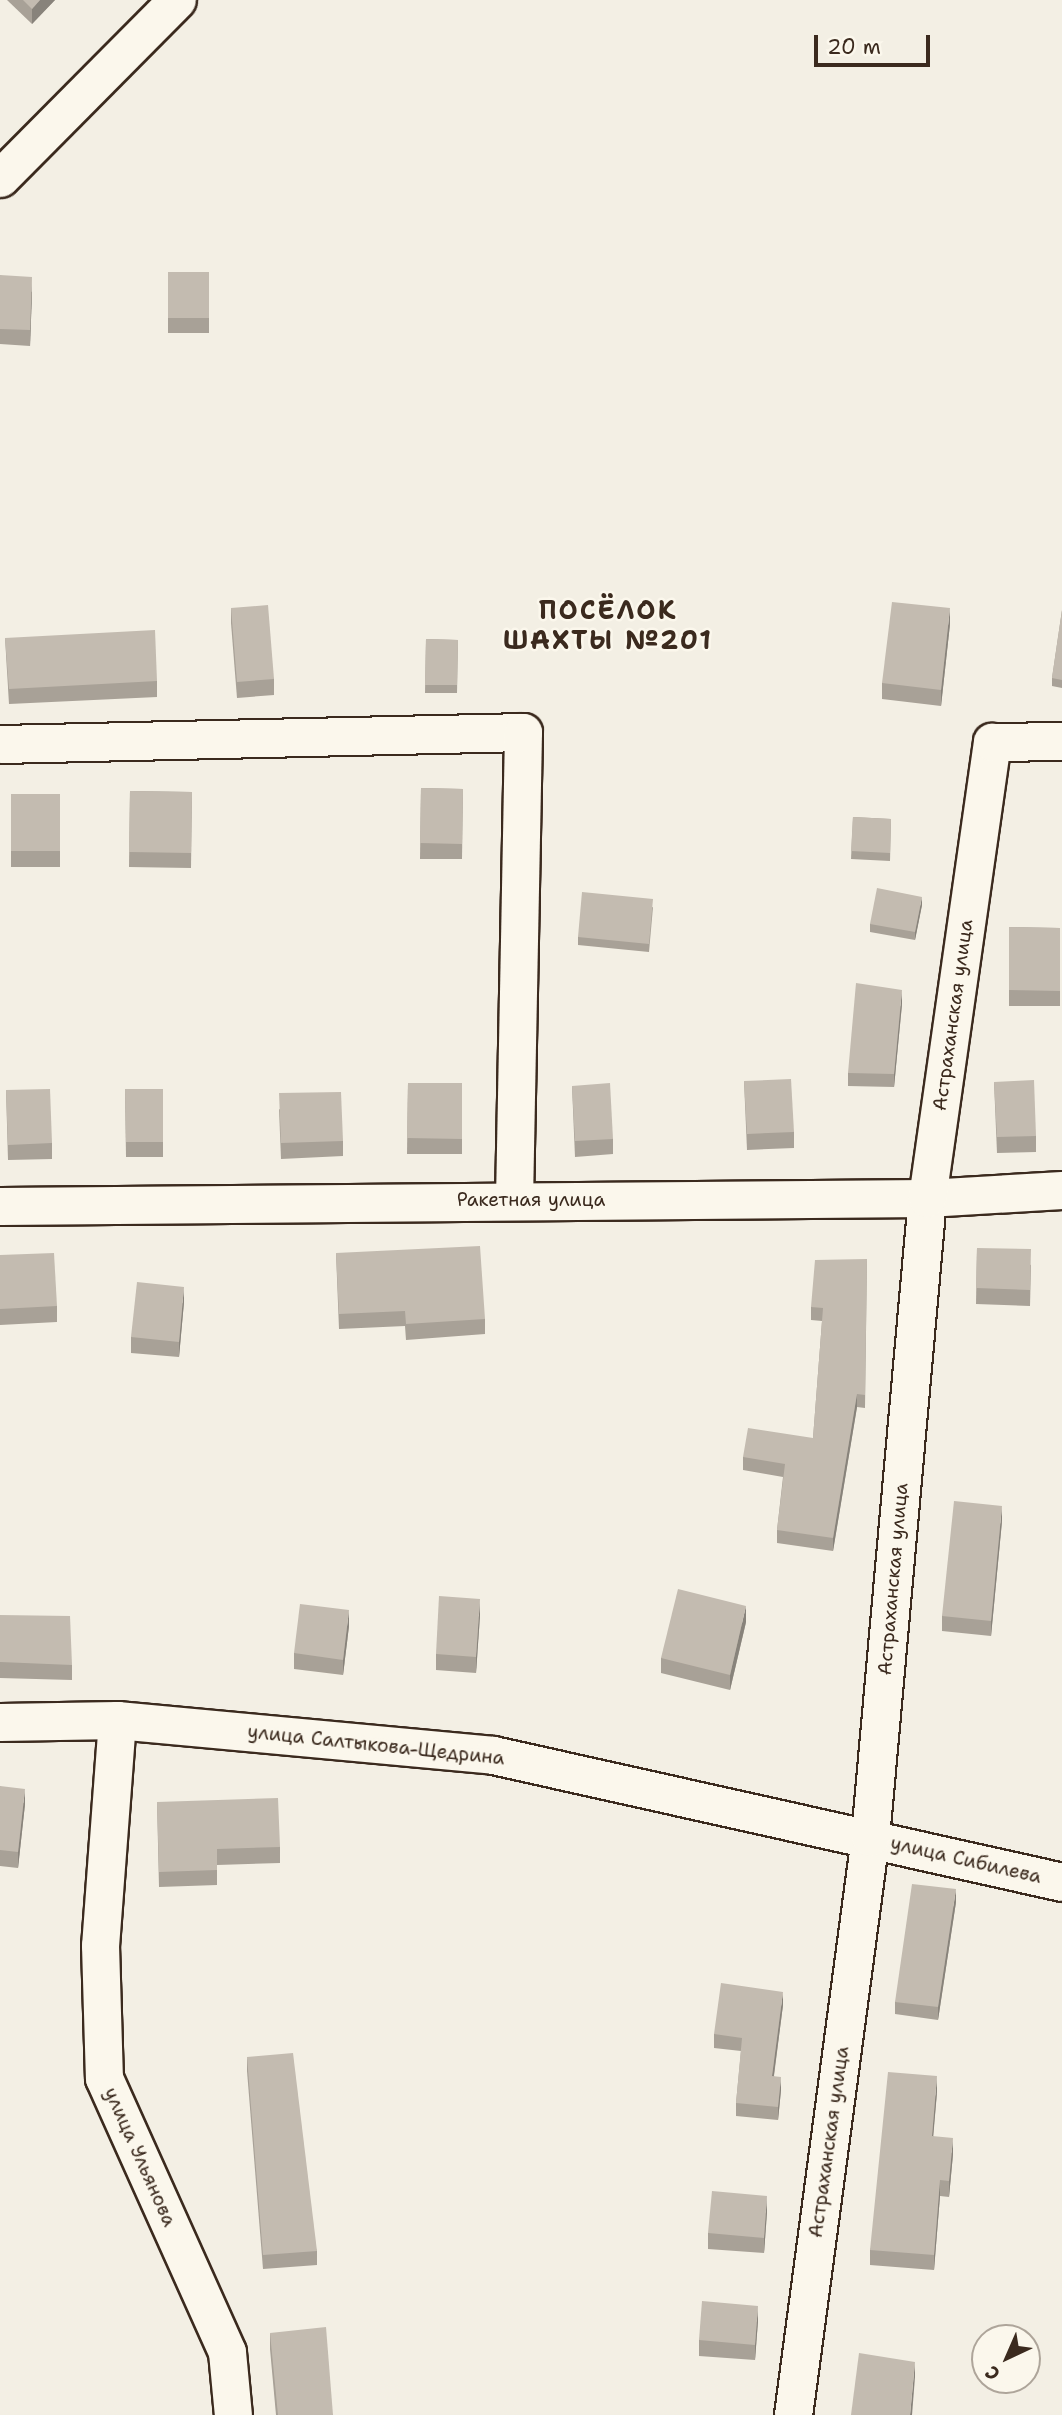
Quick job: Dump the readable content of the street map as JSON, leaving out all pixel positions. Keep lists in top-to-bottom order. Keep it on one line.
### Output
{"streets":{"street":["Астраханская улица","Ракетная улица","улица Салтыкова-Щедрина","улица Сибилева","улица Ульянова"]},"crossings":[["Астраханская улица","Ракетная улица"],["Астраханская улица","улица Салтыкова-Щедрина"],["Астраханская улица","улица Сибилева"],["улица Салтыкова-Щедрина","улица Сибилева"],["улица Салтыкова-Щедрина","улица Ульянова"]],"districts":["ПОСЁЛОК ШАХТЫ №201"],"scale_bar":"20 m","north":"bottom left"}
